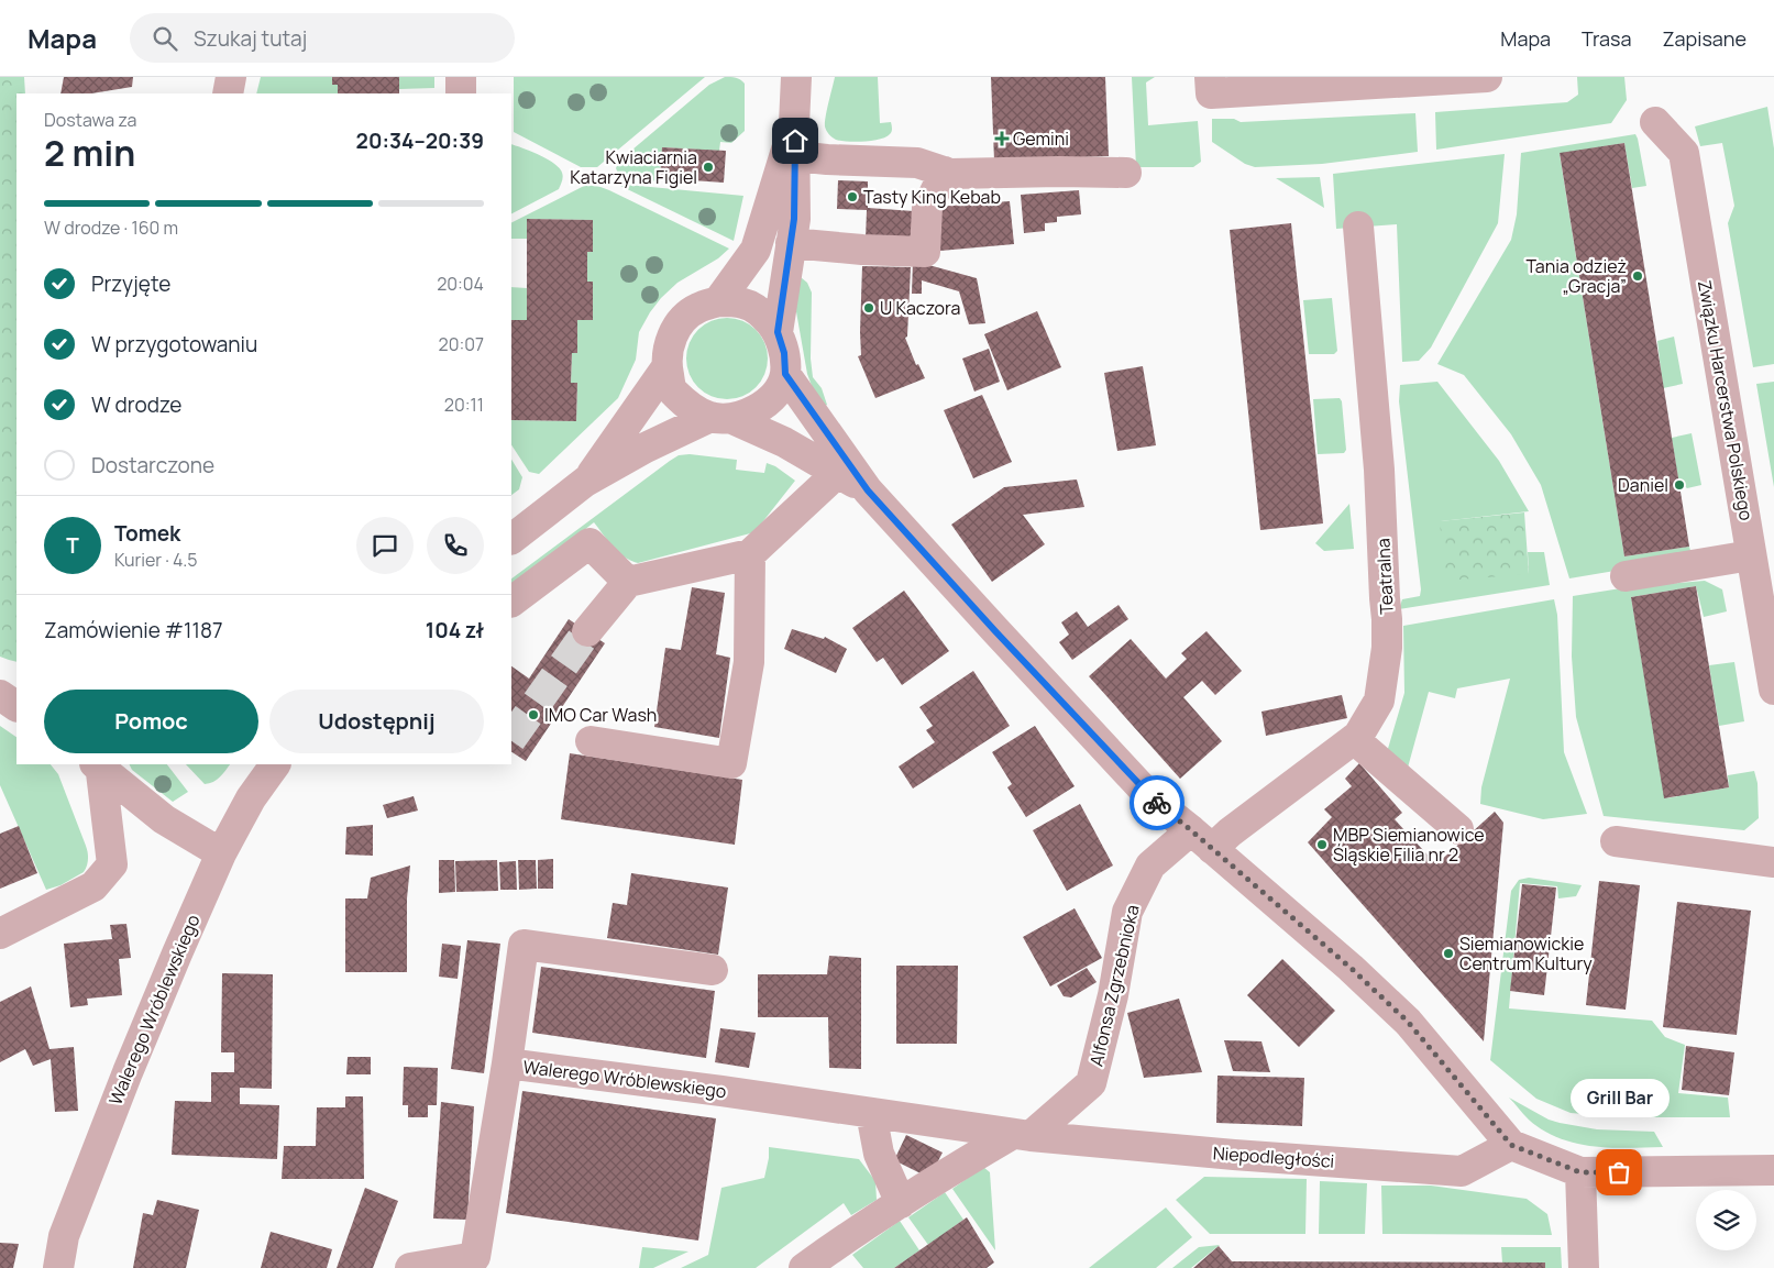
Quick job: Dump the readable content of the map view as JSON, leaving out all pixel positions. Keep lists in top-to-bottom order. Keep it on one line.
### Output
{"streets":{"street":["Związku Harcerstwa Polskiego","Teatralna","Alfonsa Zgrzebnioka","Walerego Wróblewskiego","Niepodległości"]},"crossings":[["Teatralna","Alfonsa Zgrzebnioka"],["Alfonsa Zgrzebnioka","Walerego Wróblewskiego"],["Alfonsa Zgrzebnioka","Niepodległości"],["Walerego Wróblewskiego","Niepodległości"]],"places":{"health":["Gemini"],"other":["Kwiaciarnia Katarzyna Figiel","Tasty King Kebab","Tania odzież „Gracja”","U Kaczora","Daniel","IMO Car Wash","MBP Siemianowice Śląskie Filia nr 2","Siemianowickie Centrum Kultury","Grill Bar"]},"page":{"header":"Mapa","search":"Szukaj tutaj","nav":["Mapa","Trasa","Zapisane"],"heading":["2 min","Dostawa za","20:34–20:39"],"panel":["Tomek","Kurier · 4.5","Zamówienie #1187","104 zł"],"bar":"W drodze · 160 m","list":[["Przyjęte","20:04"],["W przygotowaniu","20:07"],["W drodze","20:11"],"Dostarczone"],"round":"T","buttons":["Pomoc","Udostępnij"],"bubble":"Grill Bar"}}
